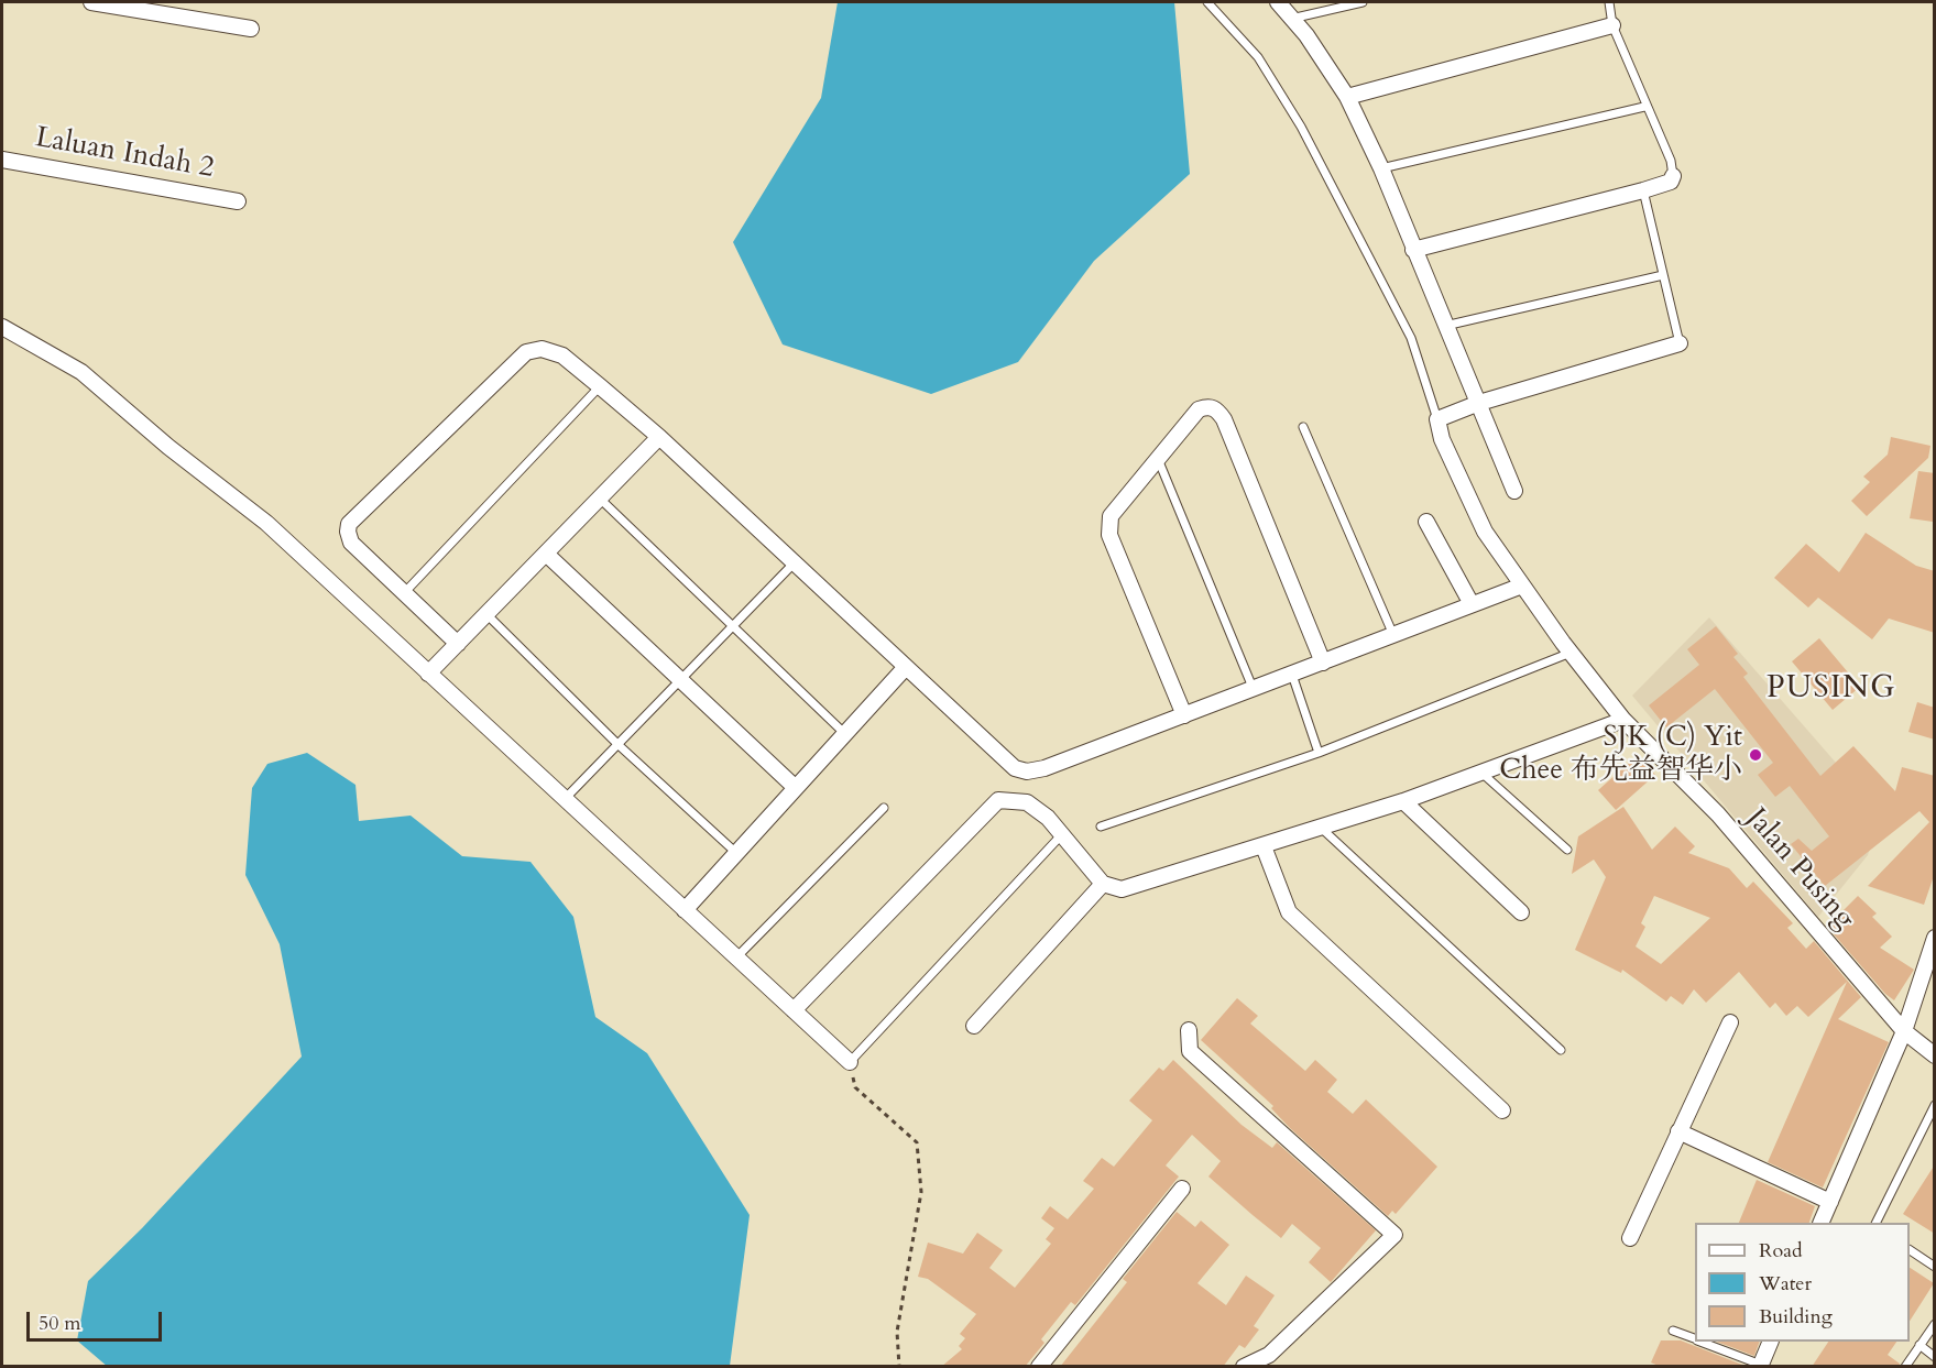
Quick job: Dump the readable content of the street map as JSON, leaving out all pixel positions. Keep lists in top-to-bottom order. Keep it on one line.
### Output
{"streets":{"street":["Laluan Indah 2","Jalan Pusing"]},"districts":["PUSING"],"places":["SJK (C) Yit Chee 布先益智华小"],"legend":["Road","Water","Building"],"scale_bar":"50 m"}
